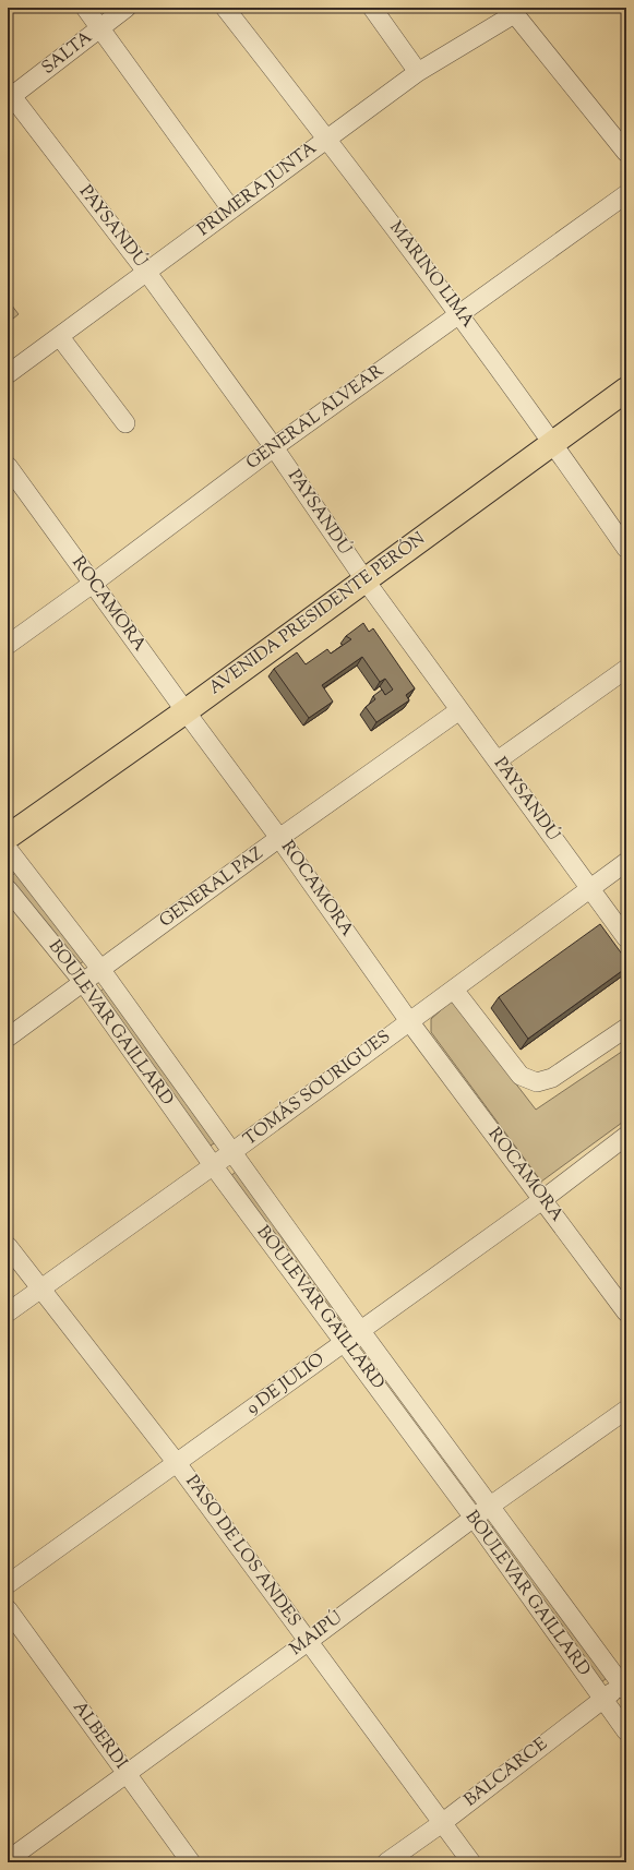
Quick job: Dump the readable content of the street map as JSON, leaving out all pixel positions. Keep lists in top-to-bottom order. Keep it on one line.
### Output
{"streets":{"main road":["AVENIDA PRESIDENTE PERÓN"],"street":["SALTA","PRIMERA JUNTA","PAYSANDÚ","MARINO LIMA","GENERAL ALVEAR","ROCAMORA","GENERAL PAZ","BOULEVAR GAILLARD","TOMÁS SOURIGUES","9 DE JULIO","PASO DE LOS ANDES","MAIPÚ","ALBERDI","BALCARCE"]},"crossings":[["SALTA","PAYSANDÚ"],["PRIMERA JUNTA","PAYSANDÚ"],["PRIMERA JUNTA","MARINO LIMA"],["PAYSANDÚ","GENERAL ALVEAR"],["PAYSANDÚ","AVENIDA PRESIDENTE PERÓN"],["PAYSANDÚ","GENERAL PAZ"],["PAYSANDÚ","TOMÁS SOURIGUES"],["MARINO LIMA","GENERAL ALVEAR"],["MARINO LIMA","AVENIDA PRESIDENTE PERÓN"],["GENERAL ALVEAR","ROCAMORA"],["ROCAMORA","AVENIDA PRESIDENTE PERÓN"],["ROCAMORA","GENERAL PAZ"],["ROCAMORA","TOMÁS SOURIGUES"],["ROCAMORA","9 DE JULIO"],["GENERAL PAZ","BOULEVAR GAILLARD"],["BOULEVAR GAILLARD","TOMÁS SOURIGUES"],["BOULEVAR GAILLARD","9 DE JULIO"],["BOULEVAR GAILLARD","MAIPÚ"],["BOULEVAR GAILLARD","BALCARCE"],["TOMÁS SOURIGUES","PASO DE LOS ANDES"],["9 DE JULIO","PASO DE LOS ANDES"],["PASO DE LOS ANDES","MAIPÚ"],["PASO DE LOS ANDES","BALCARCE"],["MAIPÚ","ALBERDI"]]}
